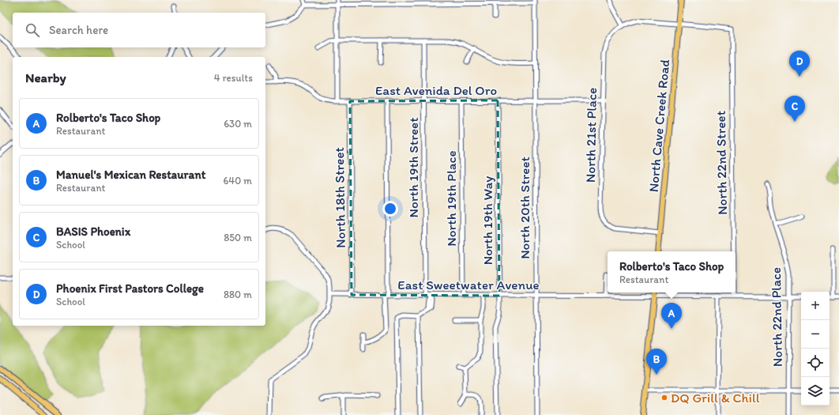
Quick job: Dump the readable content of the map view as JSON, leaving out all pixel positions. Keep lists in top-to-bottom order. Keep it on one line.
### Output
{"streets":{"main road":["North Cave Creek Road"],"street":["East Avenida Del Oro","North 21st Place","North 22nd Street","North 19th Street","North 18th Street","North 19th Place","North 20th Street","North 19th Way","East Sweetwater Avenue","North 22nd Place"]},"crossings":[["East Avenida Del Oro","North 21st Place"],["East Avenida Del Oro","North 19th Street"],["East Avenida Del Oro","North 18th Street"],["East Avenida Del Oro","North 19th Place"],["East Avenida Del Oro","North 20th Street"],["East Avenida Del Oro","North 19th Way"],["North Cave Creek Road","North 21st Place"],["North Cave Creek Road","North 22nd Street"],["North 22nd Street","East Sweetwater Avenue"],["North 19th Street","East Sweetwater Avenue"],["North 18th Street","East Sweetwater Avenue"],["North 19th Place","East Sweetwater Avenue"],["North 20th Street","East Sweetwater Avenue"],["North 19th Way","East Sweetwater Avenue"],["East Sweetwater Avenue","North 22nd Place"]],"places":["DQ Grill & Chill"],"page":{"search":"Search here","pins":["D","C","A","B"],"heading":["Nearby","4 results"],"list":[{"mark":"A","name":"Rolberto's Taco Shop","note":"Restaurant","value":"630 m"},{"mark":"B","name":"Manuel's Mexican Restaurant","note":"Restaurant","value":"640 m"},{"mark":"C","name":"BASIS Phoenix","note":"School","value":"850 m"},{"mark":"D","name":"Phoenix First Pastors College","note":"School","value":"880 m"}],"popup":["Rolberto's Taco Shop","Restaurant"],"map_buttons":["+","−"]}}
